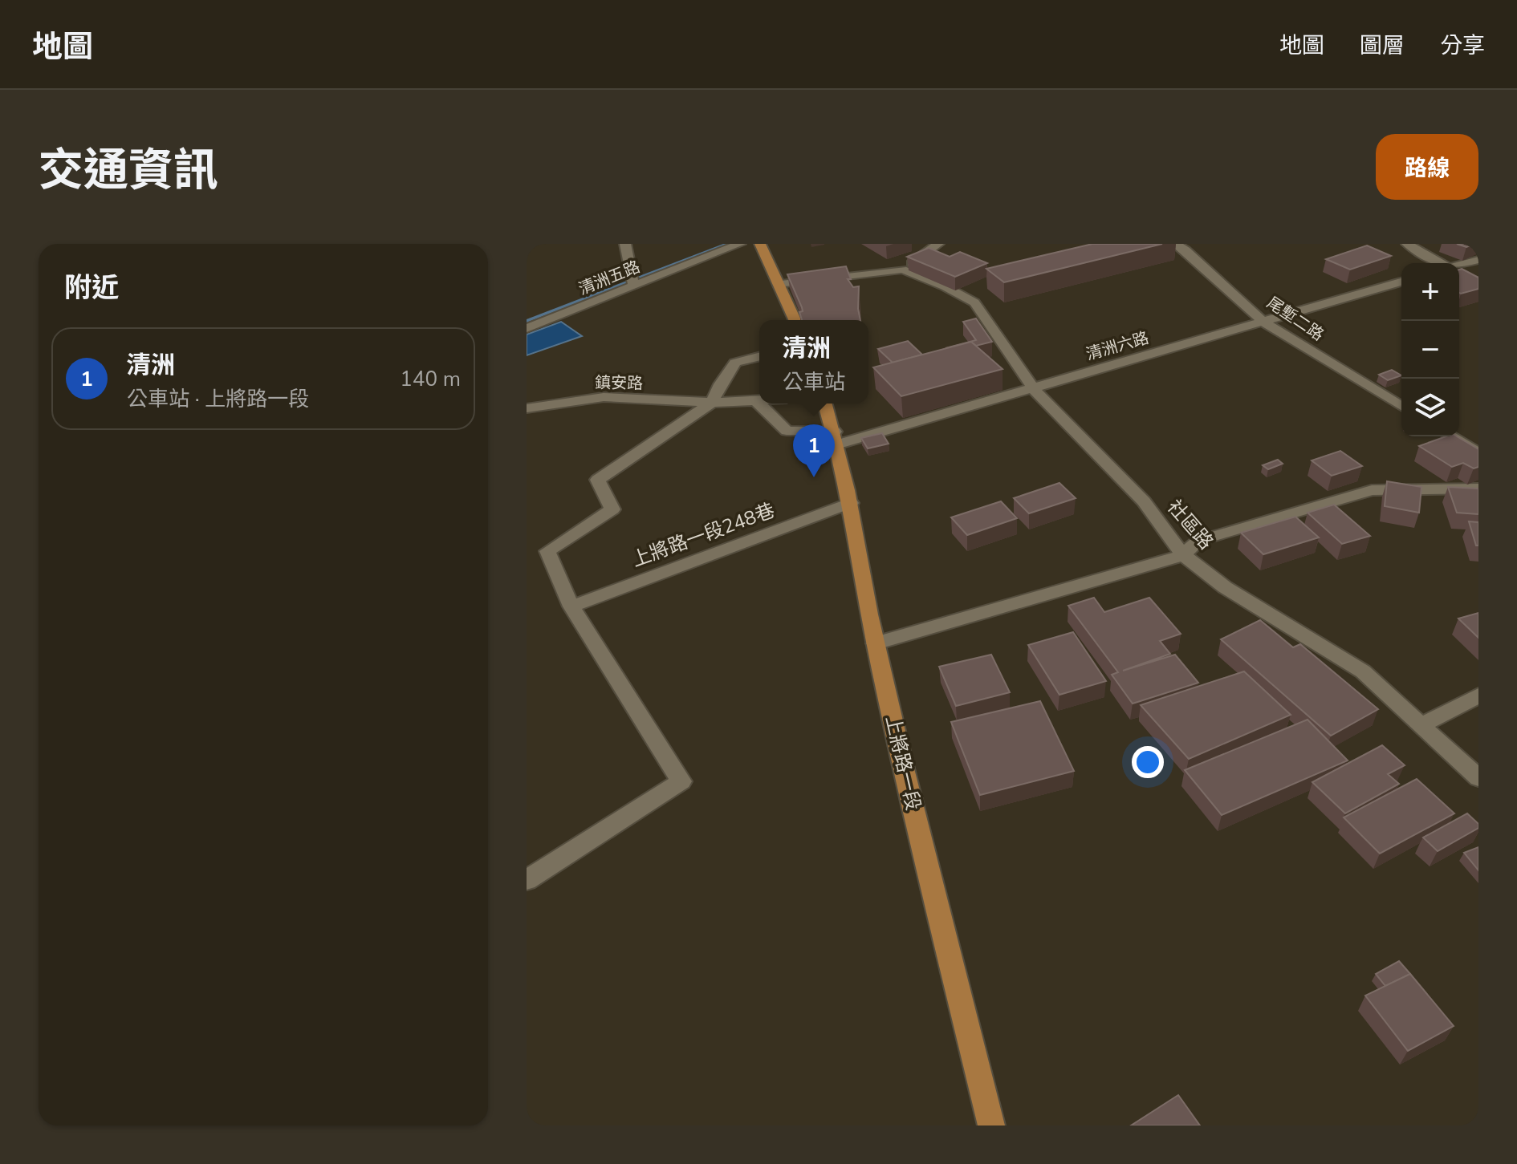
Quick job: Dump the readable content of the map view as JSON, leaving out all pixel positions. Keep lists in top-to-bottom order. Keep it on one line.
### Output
{"streets":{"main road":["上將路一段"],"street":["清洲五路","尾塹二路","清洲六路","鎮安路","社區路","上將路一段248巷"]},"crossings":[["尾塹二路","清洲六路"],["清洲六路","鎮安路"],["清洲六路","社區路"],["清洲六路","上將路一段"],["上將路一段248巷","上將路一段"]],"page":{"header":"地圖","nav":["地圖","圖層","分享"],"title":"交通資訊","buttons":"路線","heading":"附近","map_buttons":["+","−"],"popup":["清洲","公車站"],"list":[{"mark":"1","name":"清洲","note":"公車站 · 上將路一段","value":"140 m"}],"pins":"1"}}
